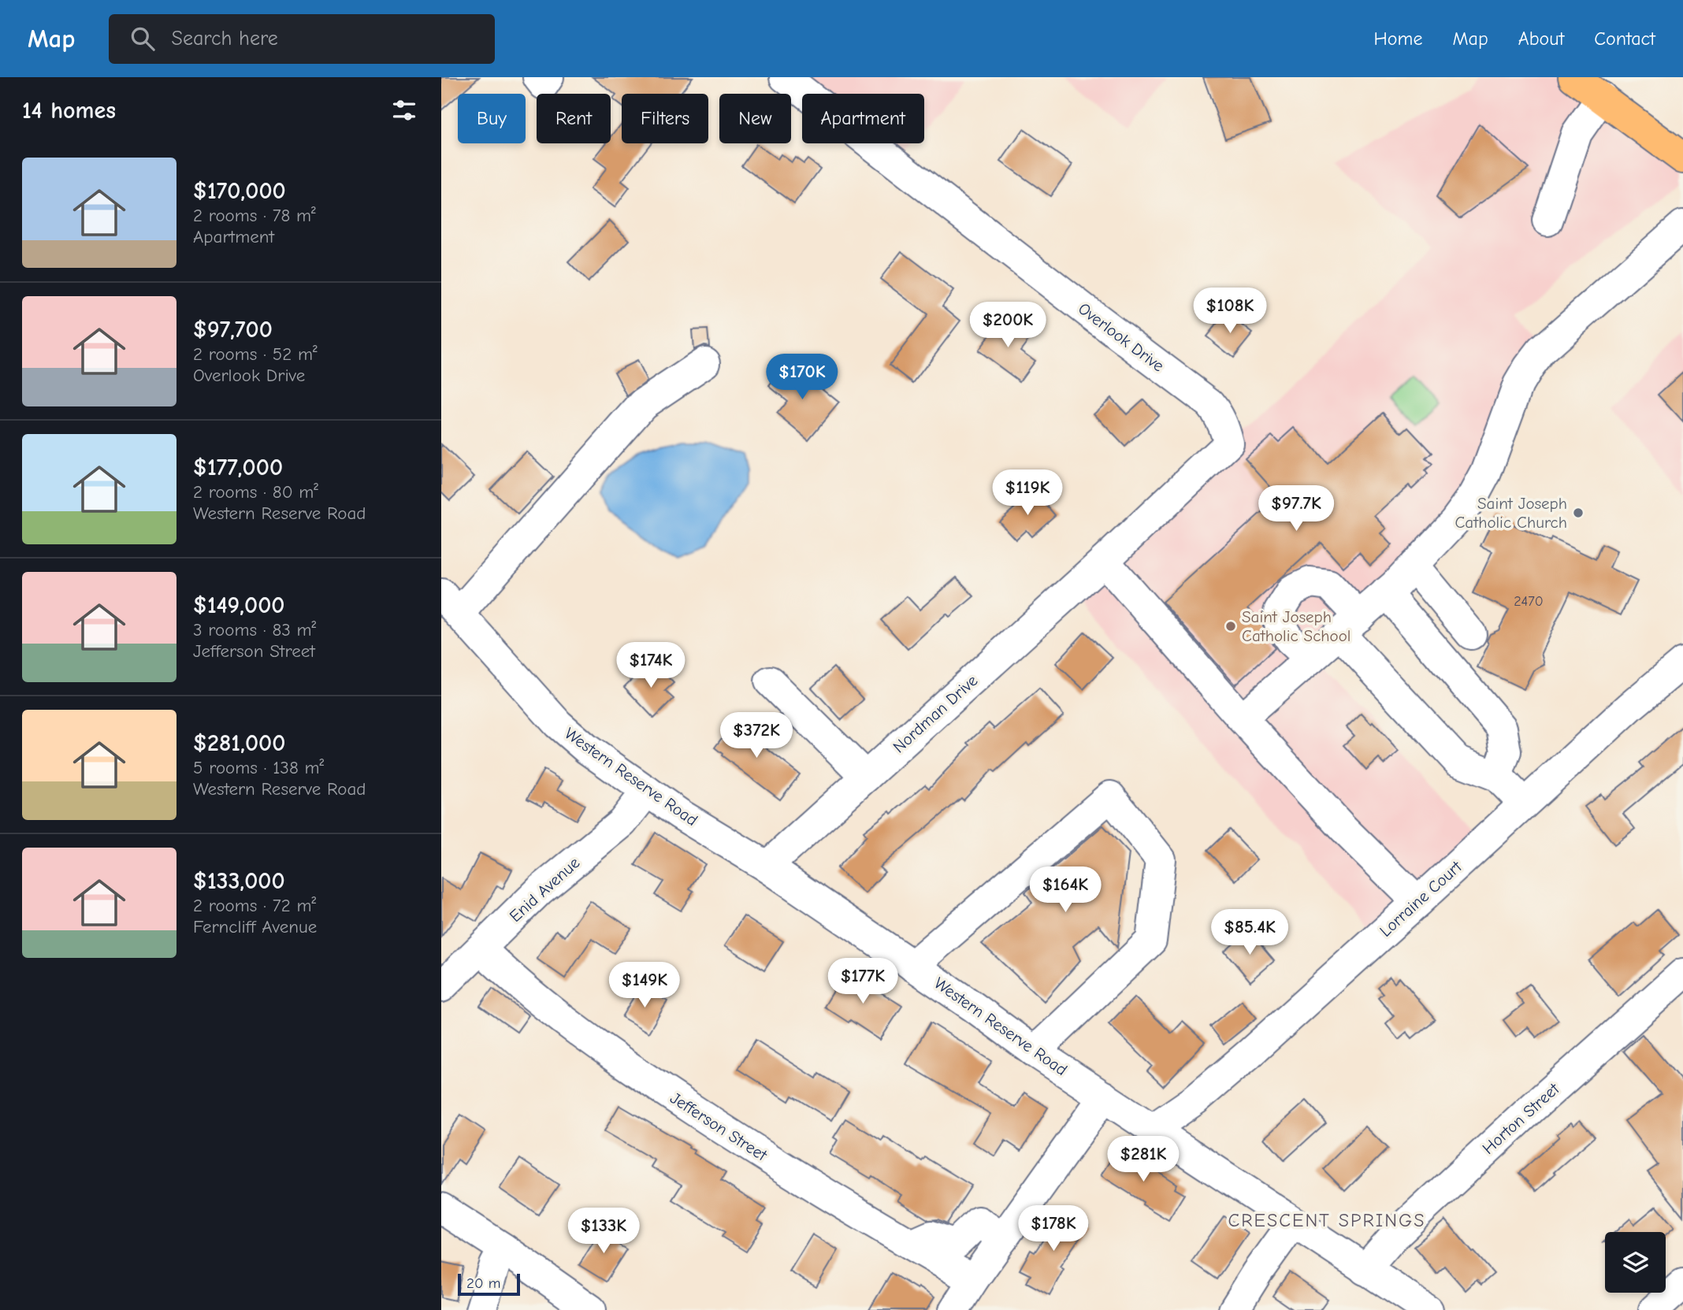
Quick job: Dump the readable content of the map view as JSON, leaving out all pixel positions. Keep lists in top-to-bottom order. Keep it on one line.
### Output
{"streets":{"street":["Overlook Drive","Nordman Drive","Western Reserve Road","Enid Avenue","Lorraine Court","Horton Street","Jefferson Street"]},"crossings":[["Overlook Drive","Nordman Drive"],["Nordman Drive","Western Reserve Road"],["Western Reserve Road","Enid Avenue"],["Western Reserve Road","Lorraine Court"],["Western Reserve Road","Horton Street"],["Enid Avenue","Jefferson Street"]],"districts":["CRESCENT SPRINGS"],"places":["Saint Joseph Catholic Church","Saint Joseph Catholic School"],"house_numbers":["2470"],"scale_bar":"20 m","page":{"header":"Map","search":"Search here","nav":["Home","Map","About","Contact"],"heading":"14 homes","chip":["Buy","Rent","Filters","New","Apartment"],"list":[{"name":"$170,000","note":"2 rooms · 78 m² · Apartment"},{"name":"$97,700","note":"2 rooms · 52 m² · Overlook Drive"},{"name":"$177,000","note":"2 rooms · 80 m² · Western Reserve Road"},{"name":"$149,000","note":"3 rooms · 83 m² · Jefferson Street"},{"name":"$281,000","note":"5 rooms · 138 m² · Western Reserve Road"},{"name":"$133,000","note":"2 rooms · 72 m² · Ferncliff Avenue"}],"price":["$108K","$200K","$170K","$119K","$97.7K","$174K","$372K","$164K","$85.4K","$177K","$149K","$281K","$178K","$133K"],"scale":"20 m"}}
